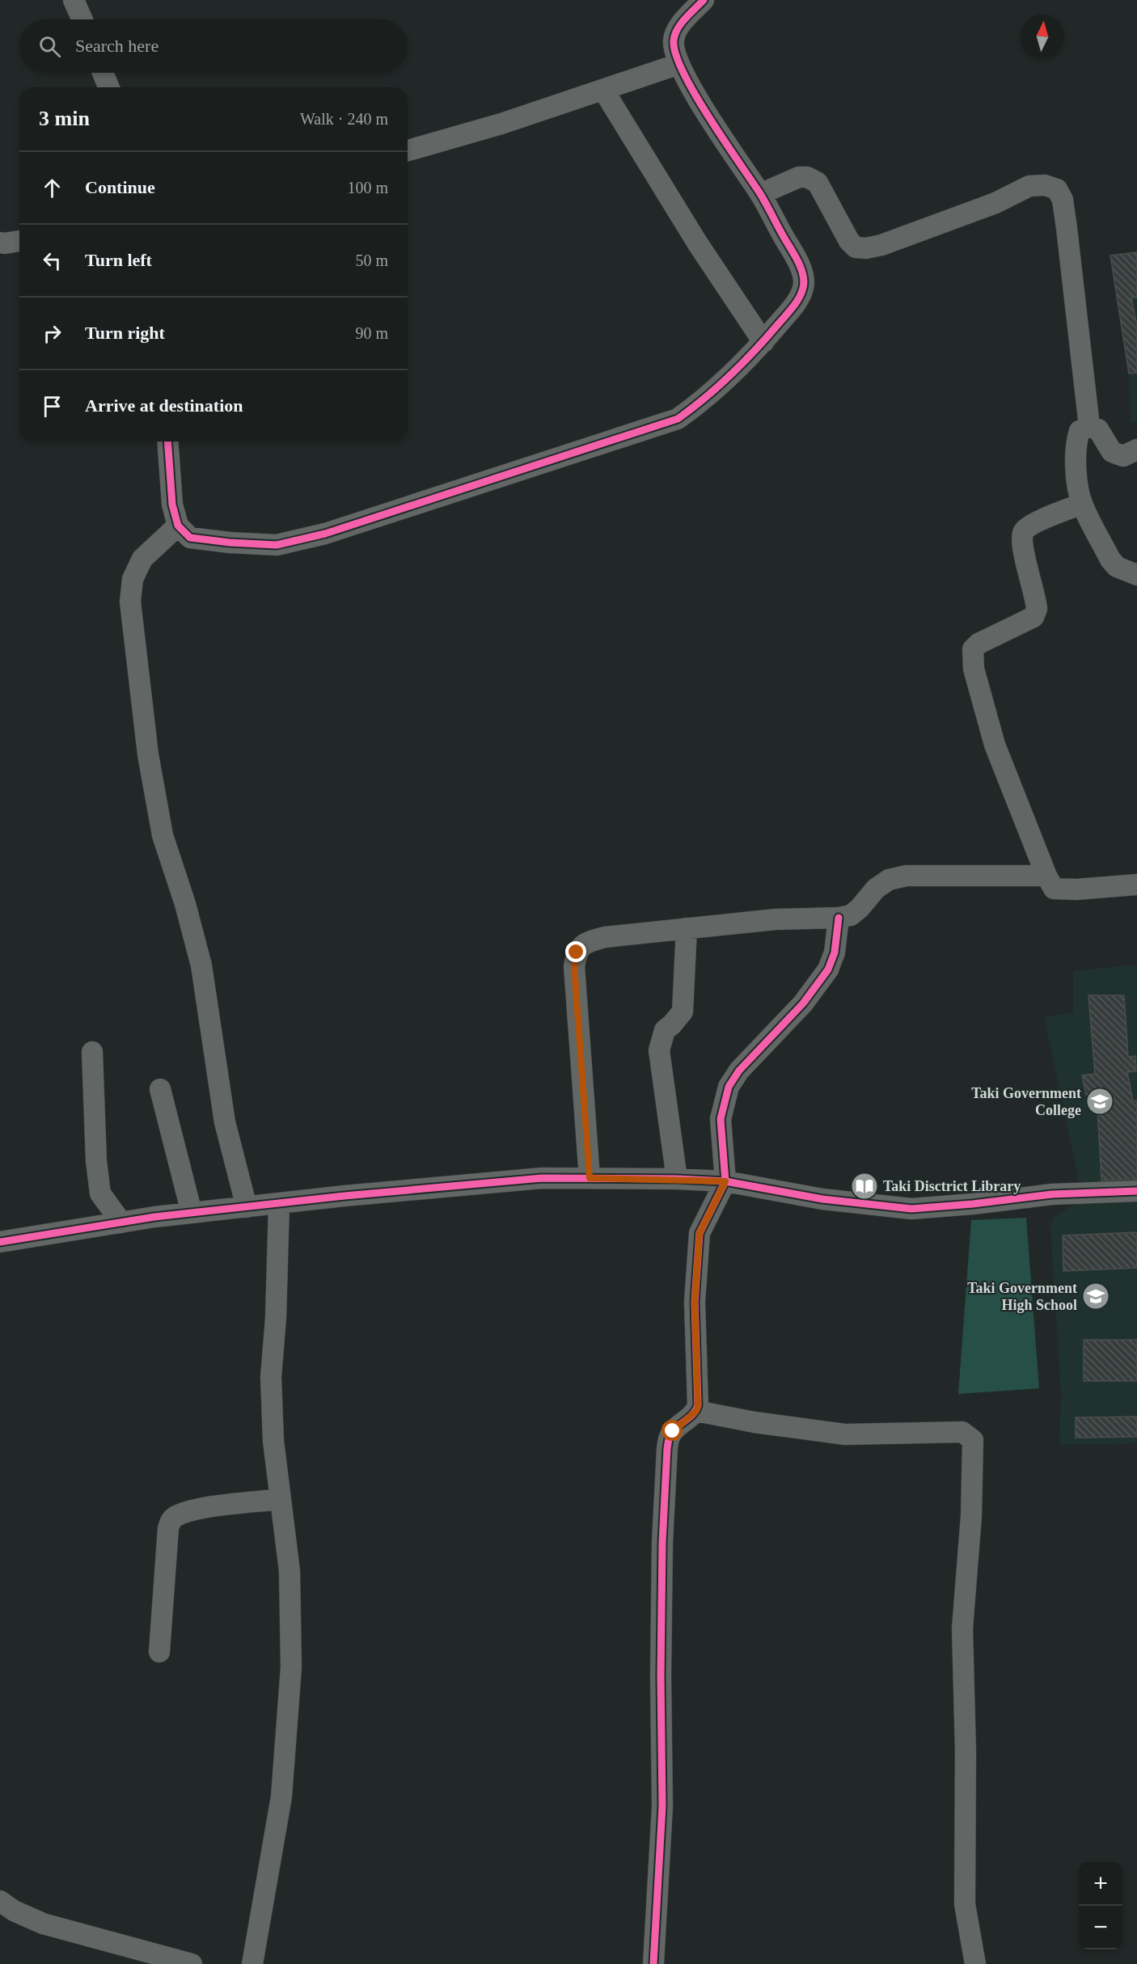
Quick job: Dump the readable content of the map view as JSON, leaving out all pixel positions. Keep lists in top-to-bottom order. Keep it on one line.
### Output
{"places":{"school or university":["Taki Government College","Taki Government High School"],"library":["Taki Disctrict Library"]},"north":"top","page":{"search":"Search here","heading":["3 min","Walk · 240 m"],"list":[["Continue","100 m"],["Turn left","50 m"],["Turn right","90 m"],"Arrive at destination"],"map_buttons":["+","−"]}}
